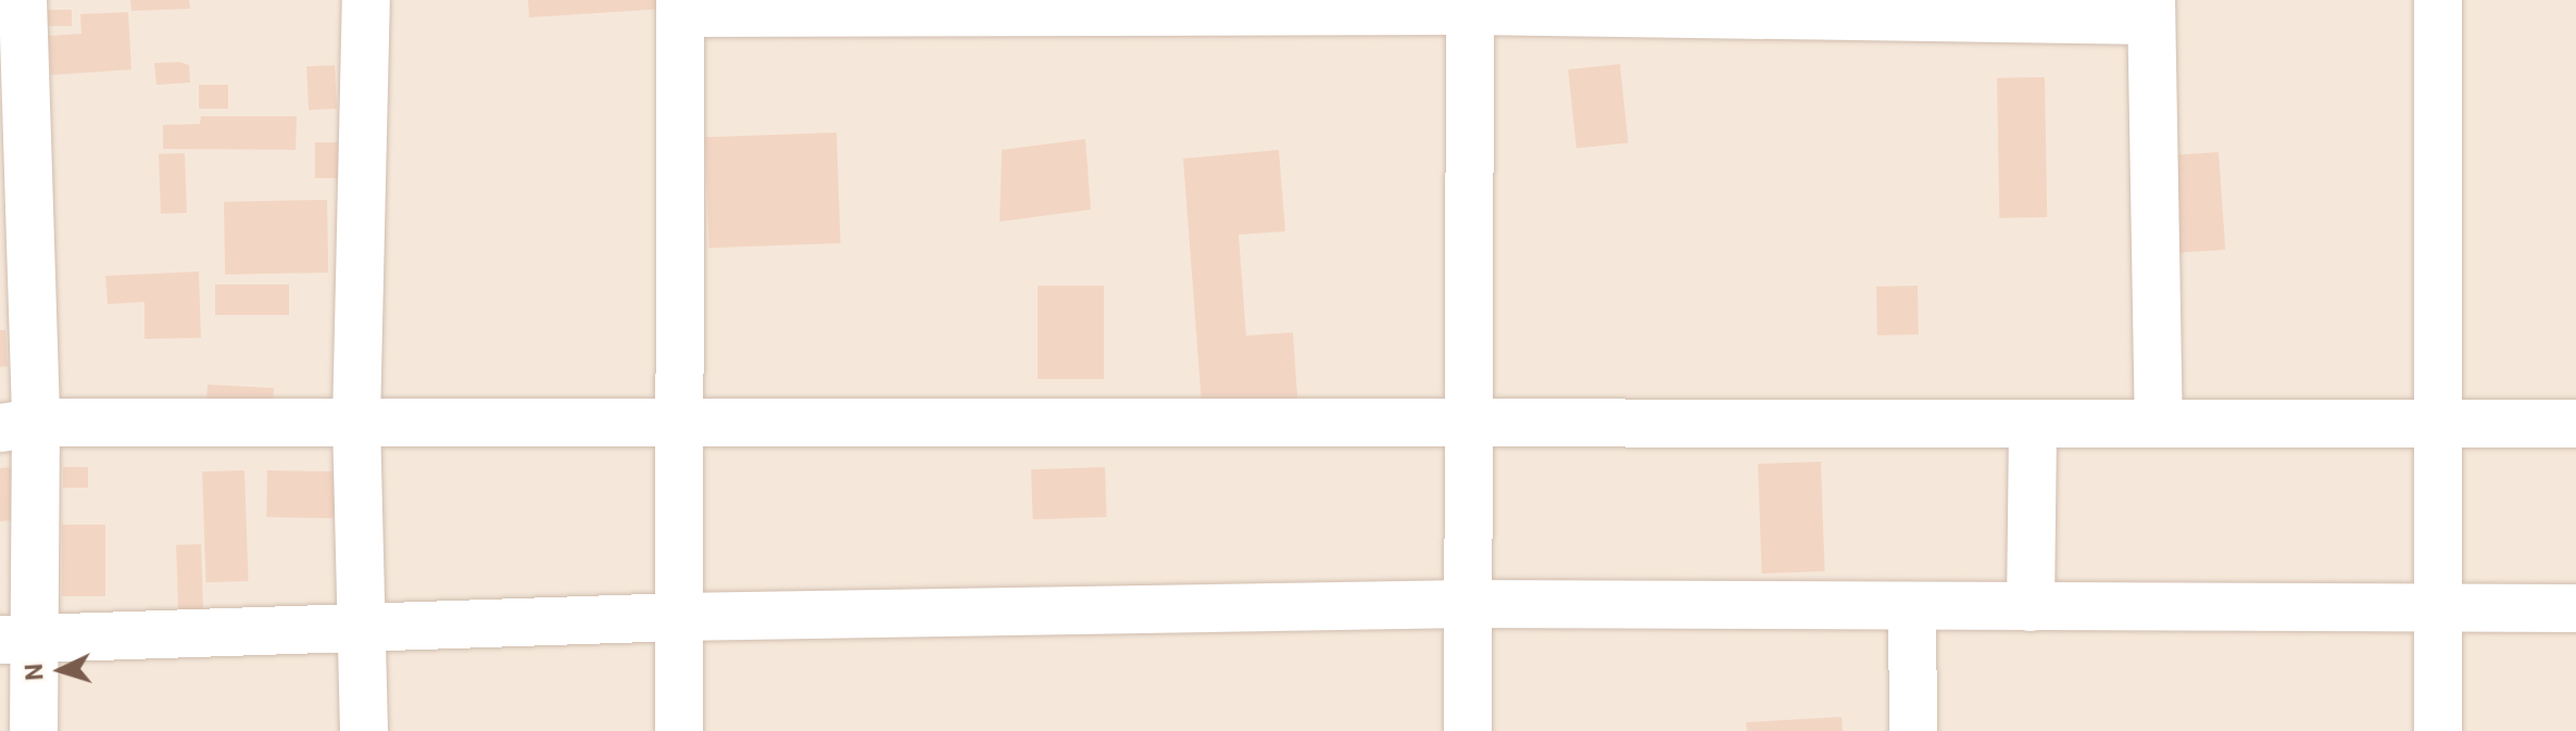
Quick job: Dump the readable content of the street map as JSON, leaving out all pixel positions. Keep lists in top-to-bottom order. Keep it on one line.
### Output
{"north":"left"}
